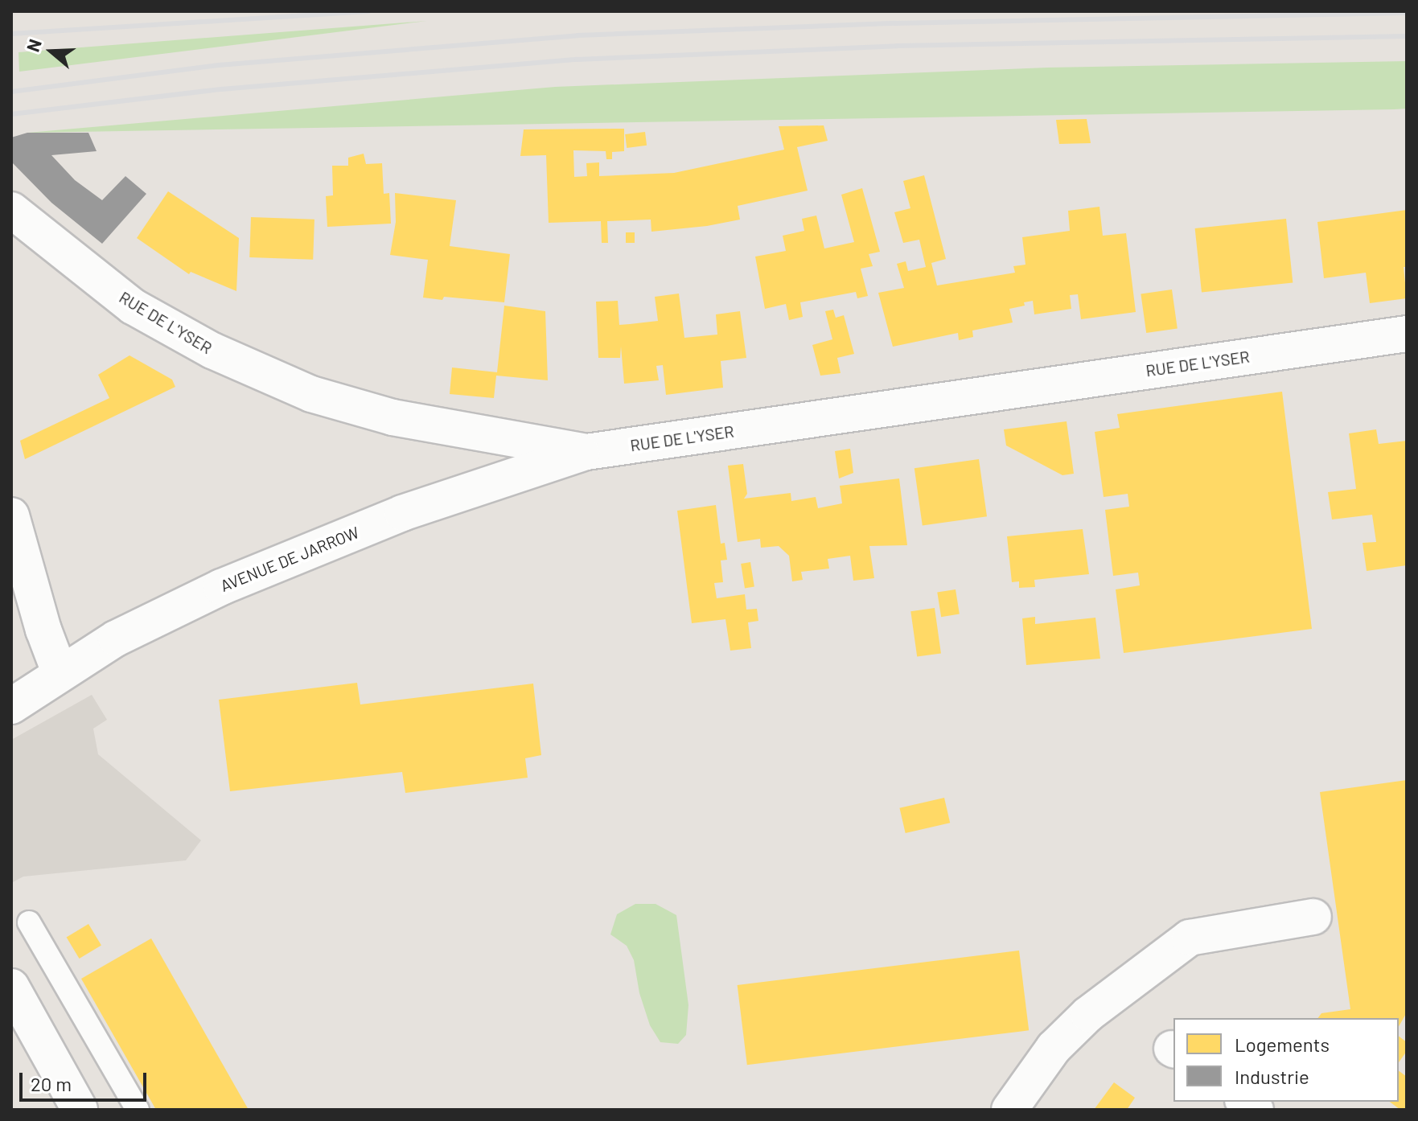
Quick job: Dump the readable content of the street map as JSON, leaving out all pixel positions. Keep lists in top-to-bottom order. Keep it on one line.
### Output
{"streets":{"street":["RUE DE L'YSER","AVENUE DE JARROW"]},"crossings":[["RUE DE L'YSER","AVENUE DE JARROW"]],"legend":["Logements","Industrie"],"scale_bar":"20 m","north":"left"}
